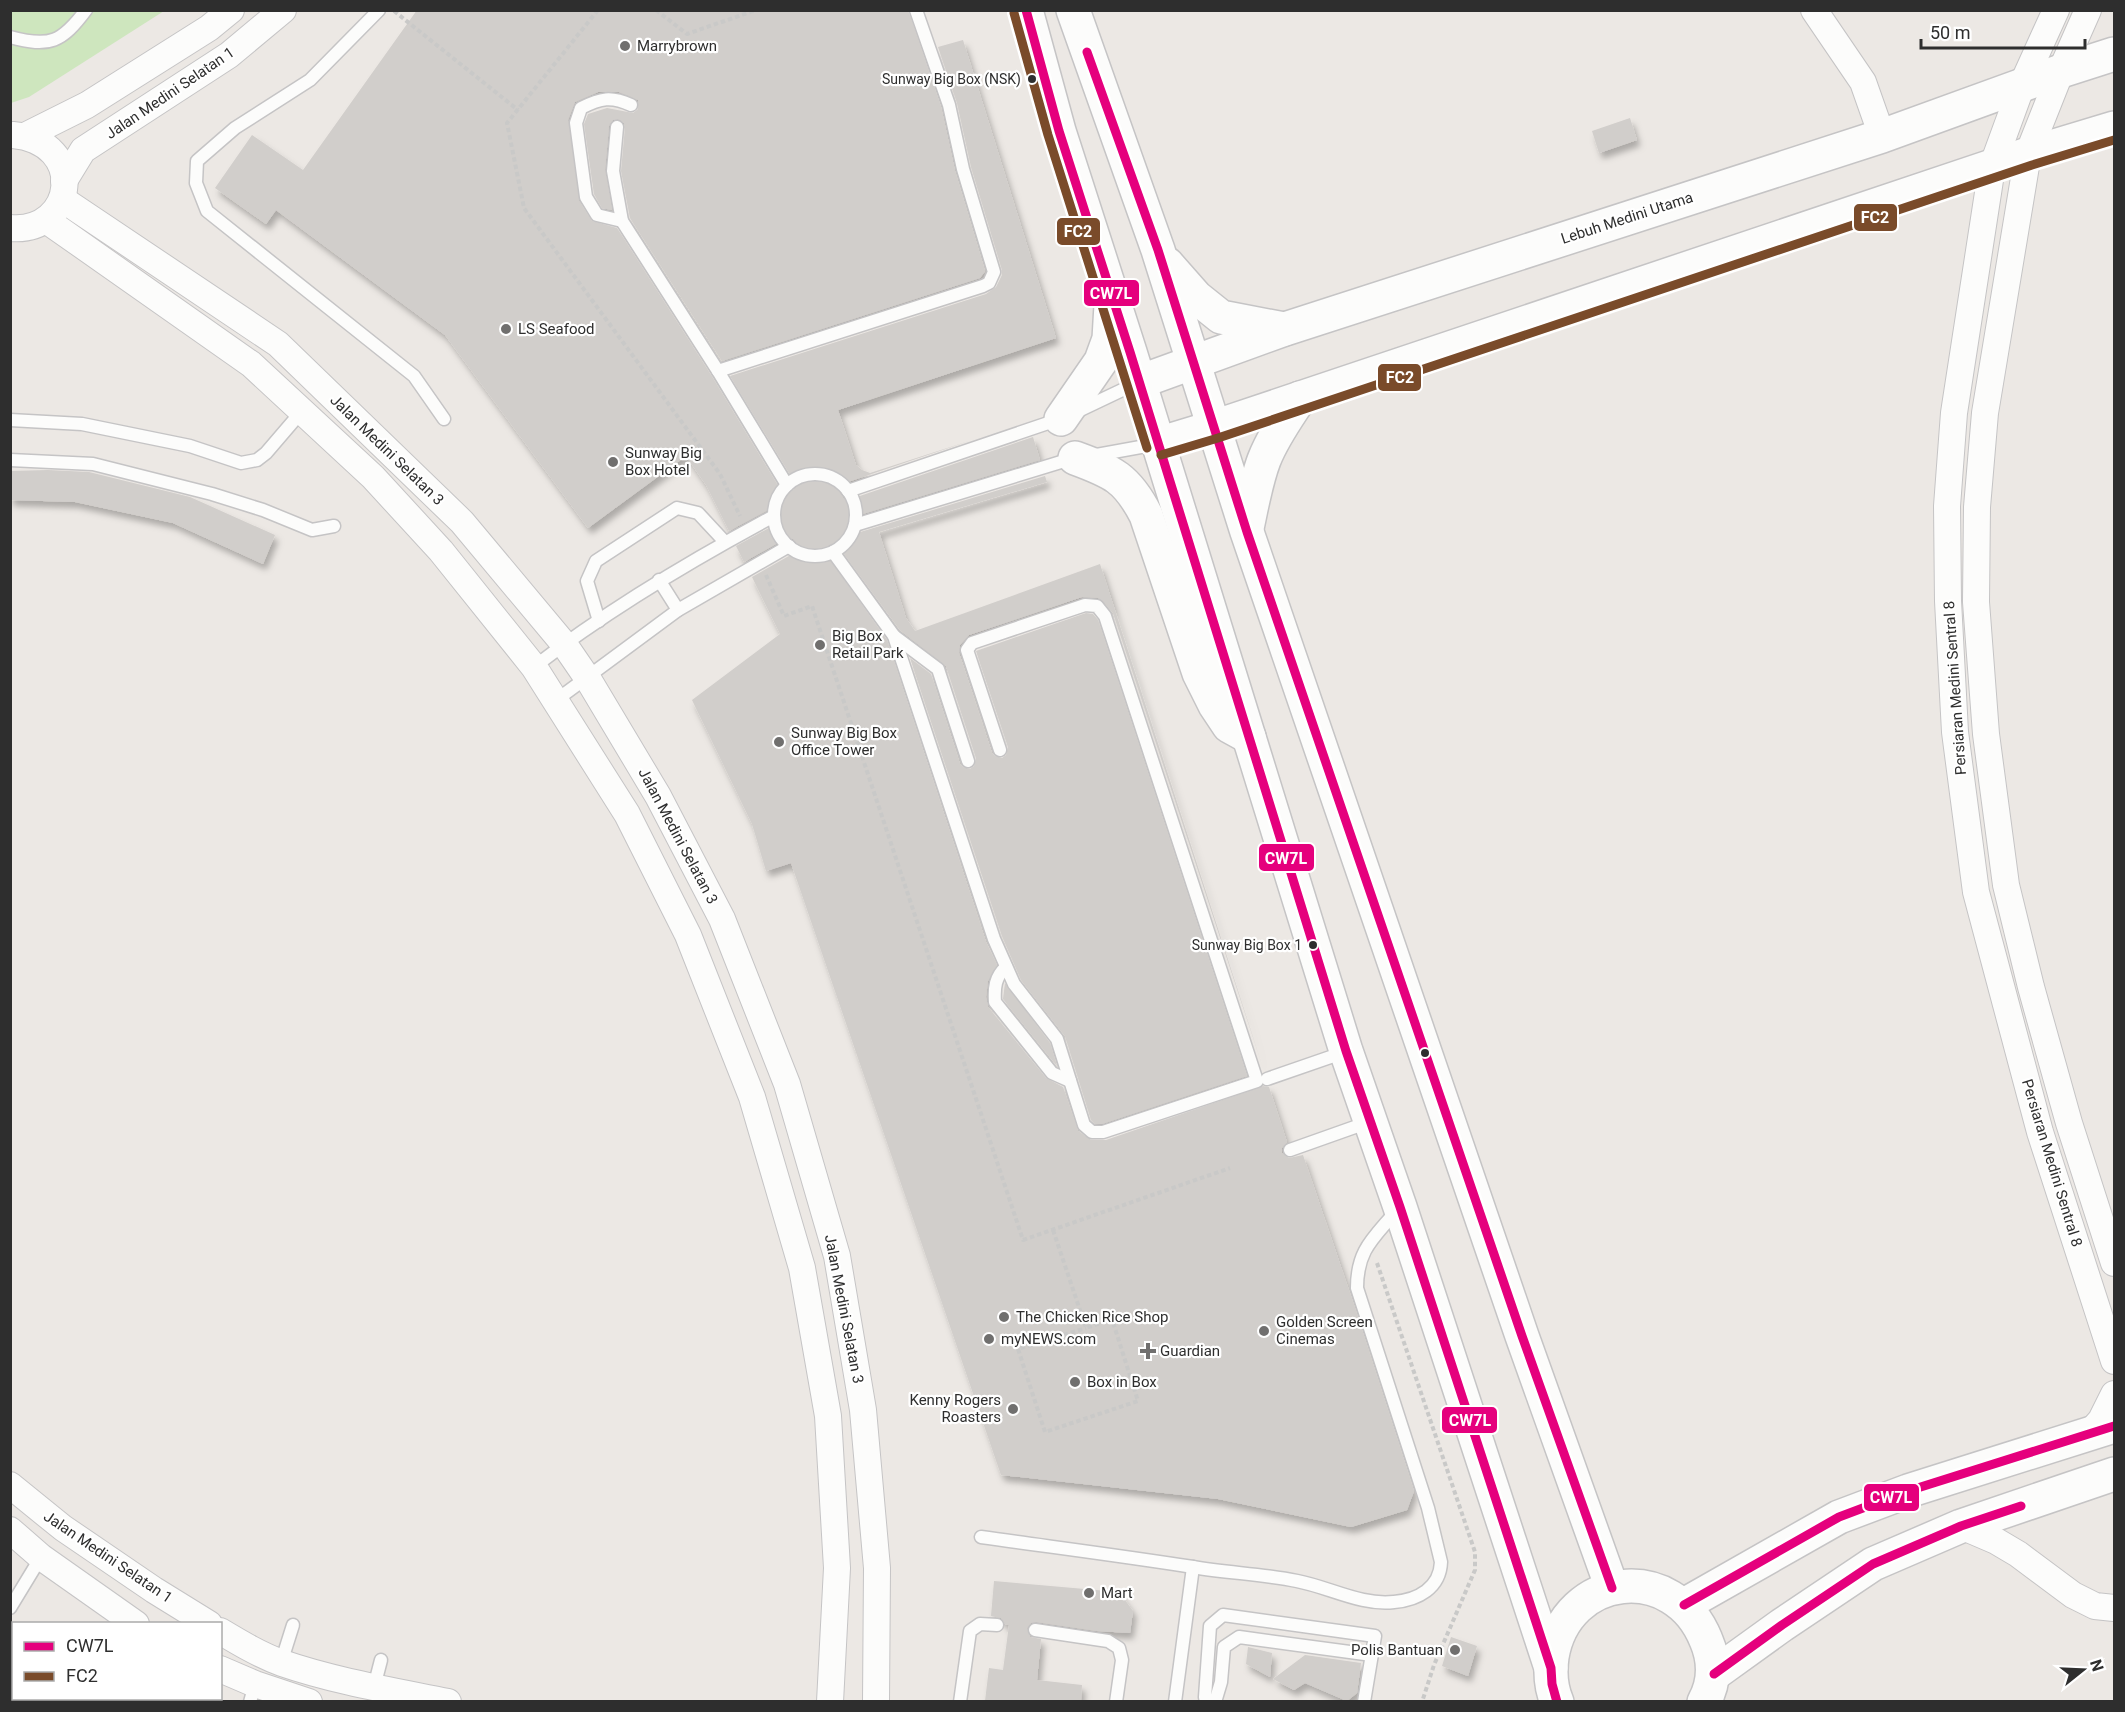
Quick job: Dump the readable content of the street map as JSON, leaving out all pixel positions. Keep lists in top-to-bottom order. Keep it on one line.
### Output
{"streets":{"street":["Jalan Medini Selatan 1","Lebuh Medini Utama","Jalan Medini Selatan 3","Persiaran Medini Sentral 8"]},"crossings":[["Jalan Medini Selatan 1","Jalan Medini Selatan 3"],["Lebuh Medini Utama","Persiaran Medini Sentral 8"]],"places":{"other":["Marrybrown","Sunway Big Box (NSK)","LS Seafood","Sunway Big Box Hotel","Big Box Retail Park","Sunway Big Box Office Tower","Sunway Big Box 1","The Chicken Rice Shop","Golden Screen Cinemas","myNEWS.com","Box in Box","Kenny Rogers Roasters","Mart","Polis Bantuan"],"health":["Guardian"]},"lines":["transit line CW7L","transit line FC2"],"legend":["CW7L","FC2"],"scale_bar":"50 m","north":"right"}
